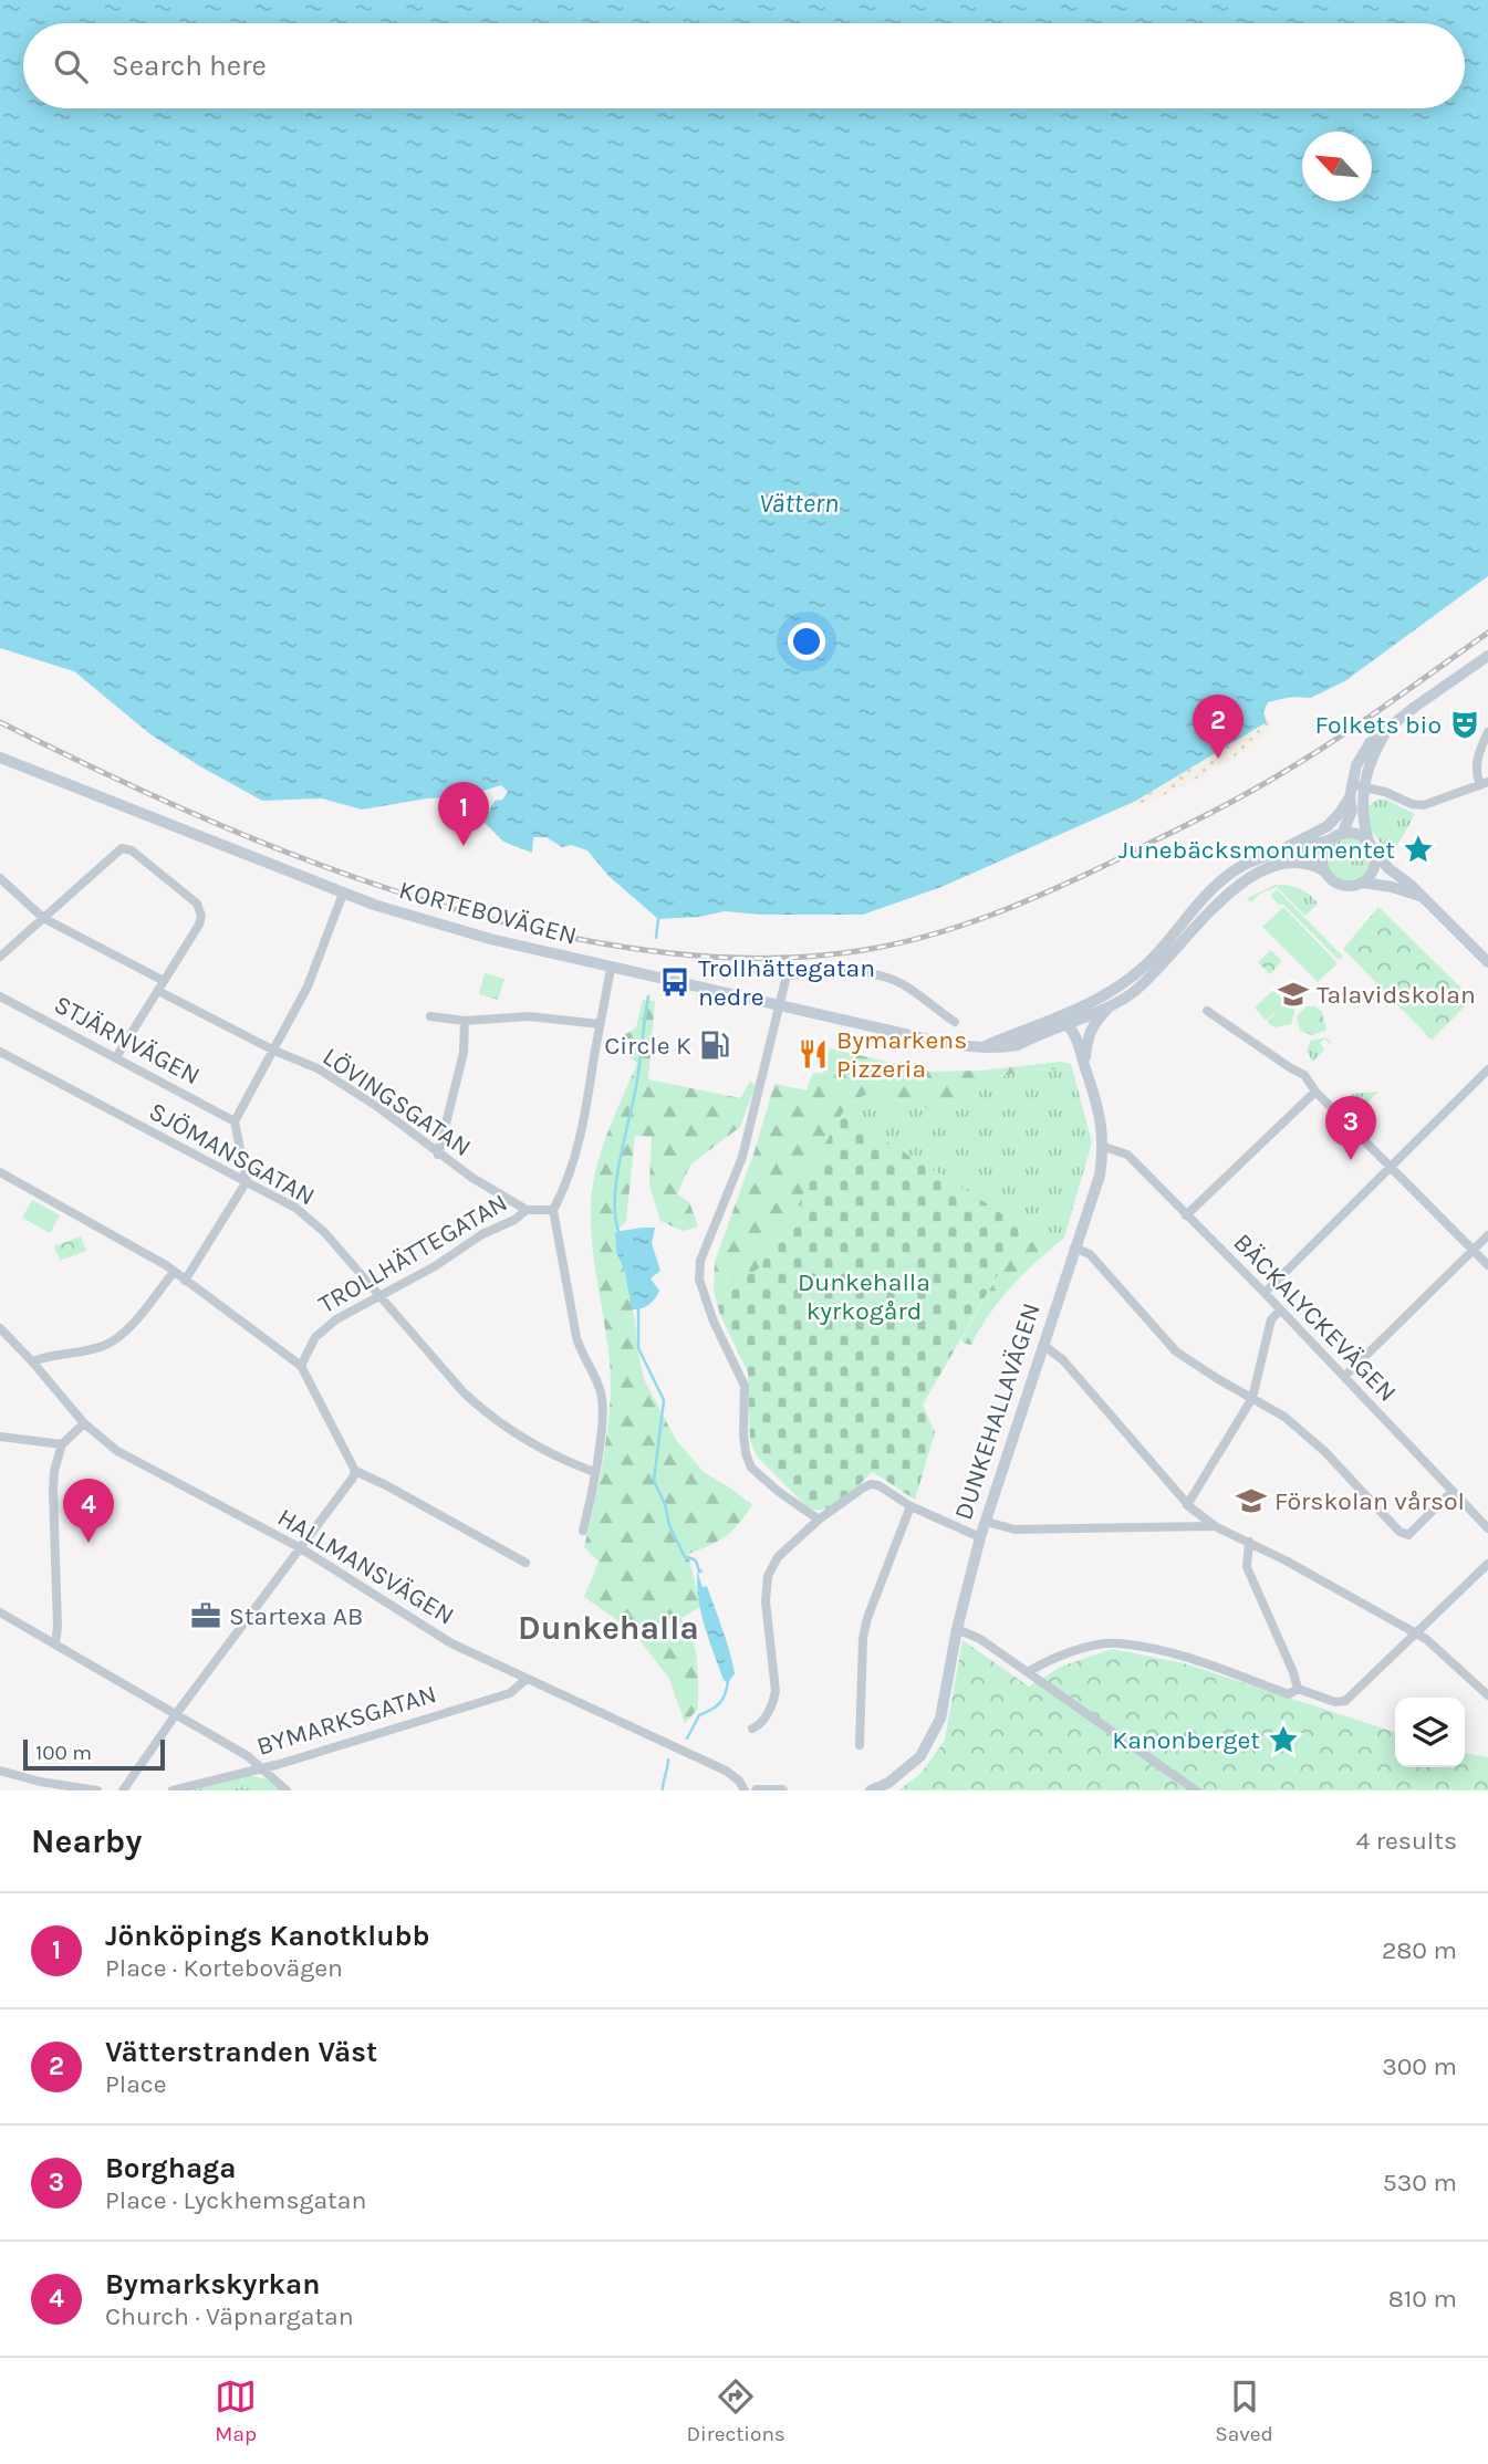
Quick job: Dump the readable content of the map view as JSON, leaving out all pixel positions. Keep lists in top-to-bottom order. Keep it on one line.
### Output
{"streets":{"street":["KORTEBOVÄGEN","STJÄRNVÄGEN","LÖVINGSGATAN","SJÖMANSGATAN","TROLLHÄTTEGATAN","BÄCKALYCKEVÄGEN","DUNKEHALLAVÄGEN","HALLMANSVÄGEN","BYMARKSGATAN"]},"crossings":[["KORTEBOVÄGEN","DUNKEHALLAVÄGEN"],["LÖVINGSGATAN","TROLLHÄTTEGATAN"],["SJÖMANSGATAN","TROLLHÄTTEGATAN"],["BÄCKALYCKEVÄGEN","DUNKEHALLAVÄGEN"],["HALLMANSVÄGEN","BYMARKSGATAN"]],"districts":["Dunkehalla"],"water":["Vättern"],"parks":["Dunkehalla kyrkogård"],"places":{"theatre":["Folkets bio"],"place":["Junebäcksmonumentet","Kanonberget"],"bus stop":["Trollhättegatan nedre"],"school or university":["Talavidskolan","Förskolan vårsol"],"fuel station":["Circle K"],"restaurant":["Bymarkens Pizzeria"],"office":["Startexa AB"]},"scale_bar":"100 m","north":"top left","page":{"search":"Search here","pins":["2","1","3","4"],"scale":"100 m","heading":["Nearby","4 results"],"list":[{"mark":"1","name":"Jönköpings Kanotklubb","note":"Place · Kortebovägen","value":"280 m"},{"mark":"2","name":"Vätterstranden Väst","note":"Place","value":"300 m"},{"mark":"3","name":"Borghaga","note":"Place · Lyckhemsgatan","value":"530 m"},{"mark":"4","name":"Bymarkskyrkan","note":"Church · Väpnargatan","value":"810 m"}],"nav":["Map","Directions","Saved"]}}
